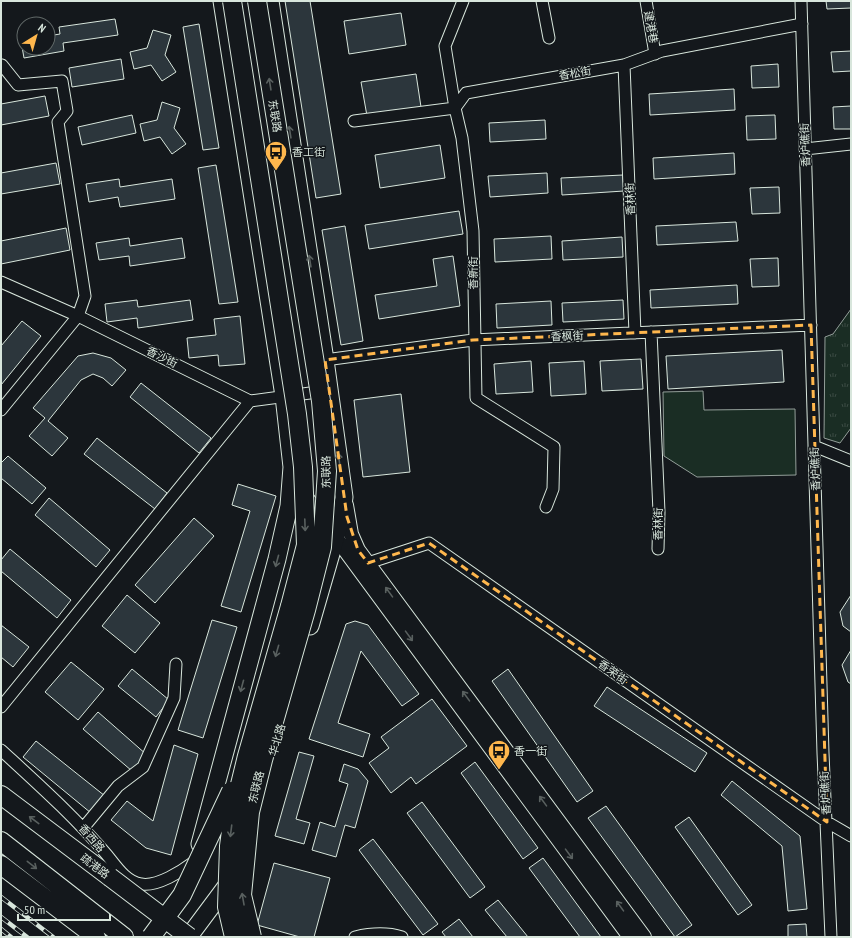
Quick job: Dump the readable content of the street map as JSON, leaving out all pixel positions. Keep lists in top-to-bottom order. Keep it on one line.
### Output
{"streets":{"highway":["东联路","疏港路"],"main road":["华北路"],"street":["建港巷","香松街","香炉礁街","香林街","香新街","香枫街","香沙街","香荣街","香西路"]},"crossings":[["建港巷","香松街"],["香松街","香炉礁街"],["香松街","香林街"],["香松街","香新街"],["香炉礁街","香枫街"],["香炉礁街","香荣街"],["香林街","香枫街"],["香新街","香枫街"],["香枫街","华北路"],["华北路","疏港路"]],"places":{"bus stop":["香工街","香一街"]},"scale_bar":"50 m","north":"top right"}
